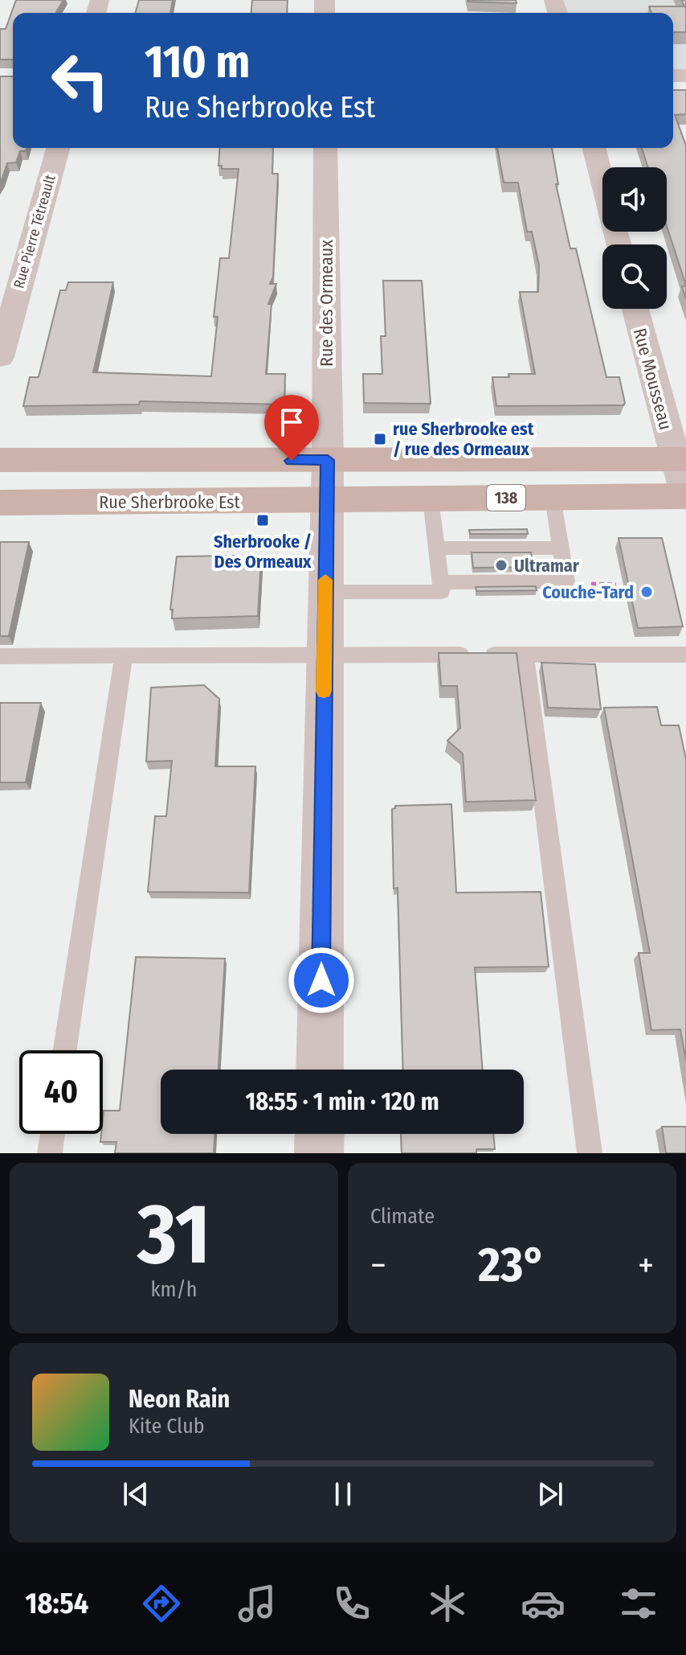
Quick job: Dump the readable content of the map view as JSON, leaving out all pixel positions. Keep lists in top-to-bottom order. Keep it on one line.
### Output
{"streets":{"main road":["138","Rue Sherbrooke Est"],"street":["Rue Pierre Tétreault","Rue des Ormeaux","Rue Mousseau"]},"crossings":[["Rue des Ormeaux","138"],["Rue des Ormeaux","Rue Sherbrooke Est"],["Rue Mousseau","138"],["Rue Mousseau","Rue Sherbrooke Est"]],"places":{"transit":["rue Sherbrooke est / rue des Ormeaux","Sherbrooke / Des Ormeaux"],"other":["Ultramar","Couche-Tard"]},"page":{"turn":["110 m","Rue Sherbrooke Est"],"limit":"40","trip":"18:55 · 1 min · 120 m","tile":[["31","km/h"],"Climate"],"heat":["−","23°","+"],"song":["Neon Rain","Kite Club"],"tabs":"18:54"}}
